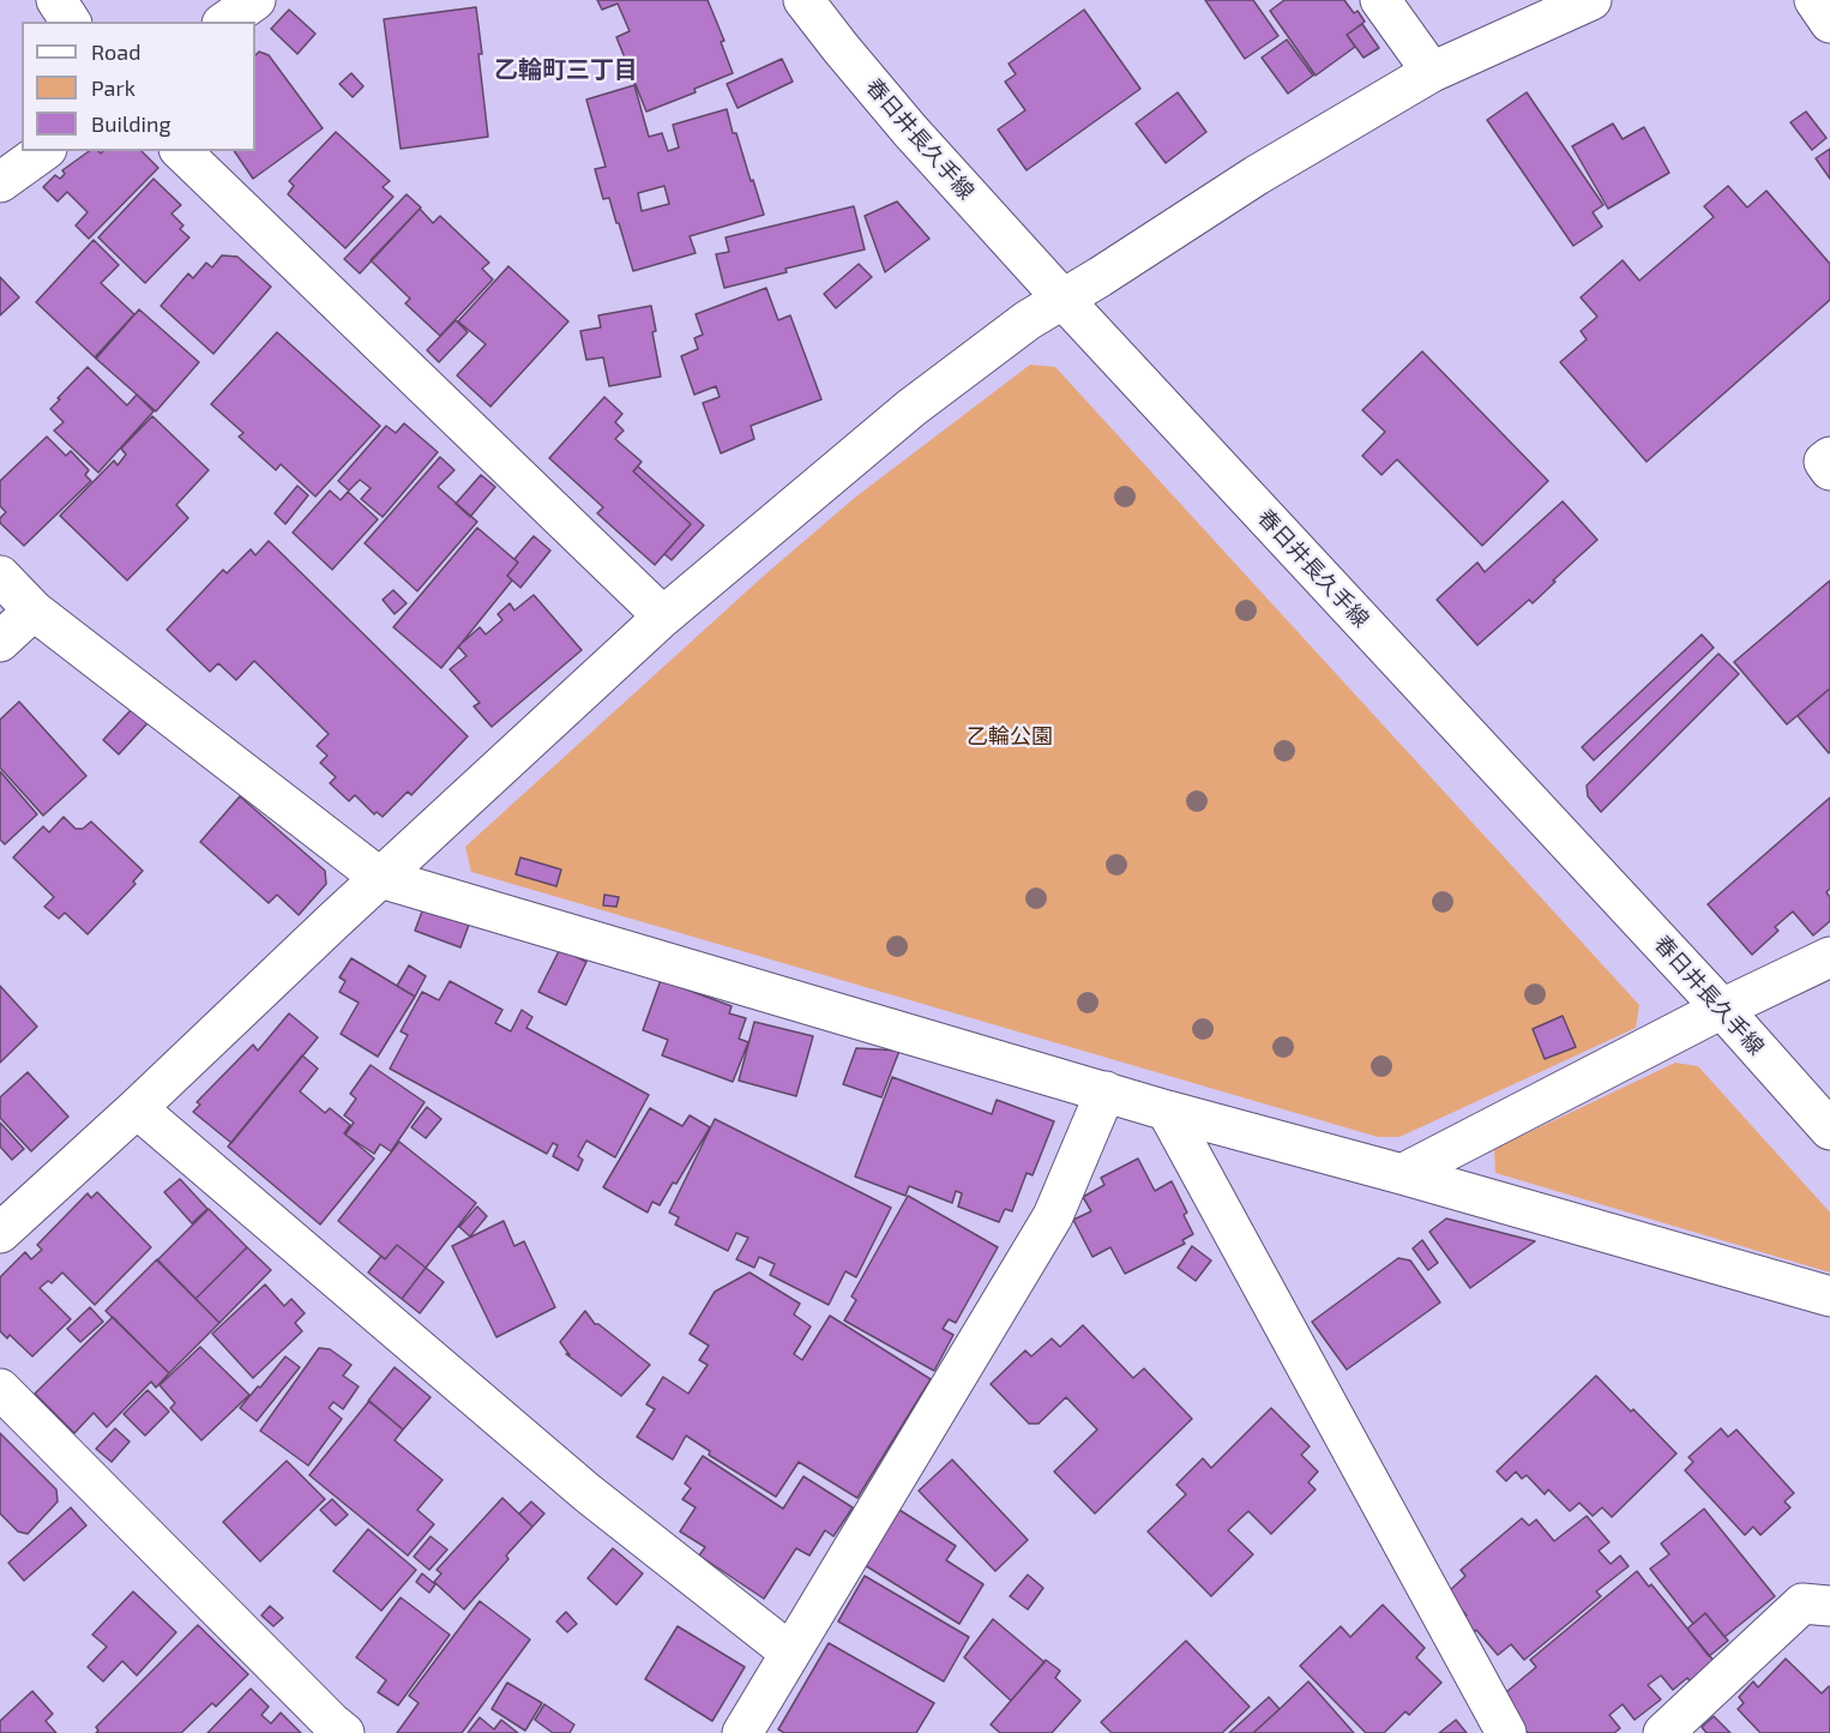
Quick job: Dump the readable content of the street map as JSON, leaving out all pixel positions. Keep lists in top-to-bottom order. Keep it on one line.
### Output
{"streets":{"street":["春日井長久手線"]},"districts":["乙輪町三丁目"],"parks":["乙輪公園"],"legend":["Road","Park","Building"]}
